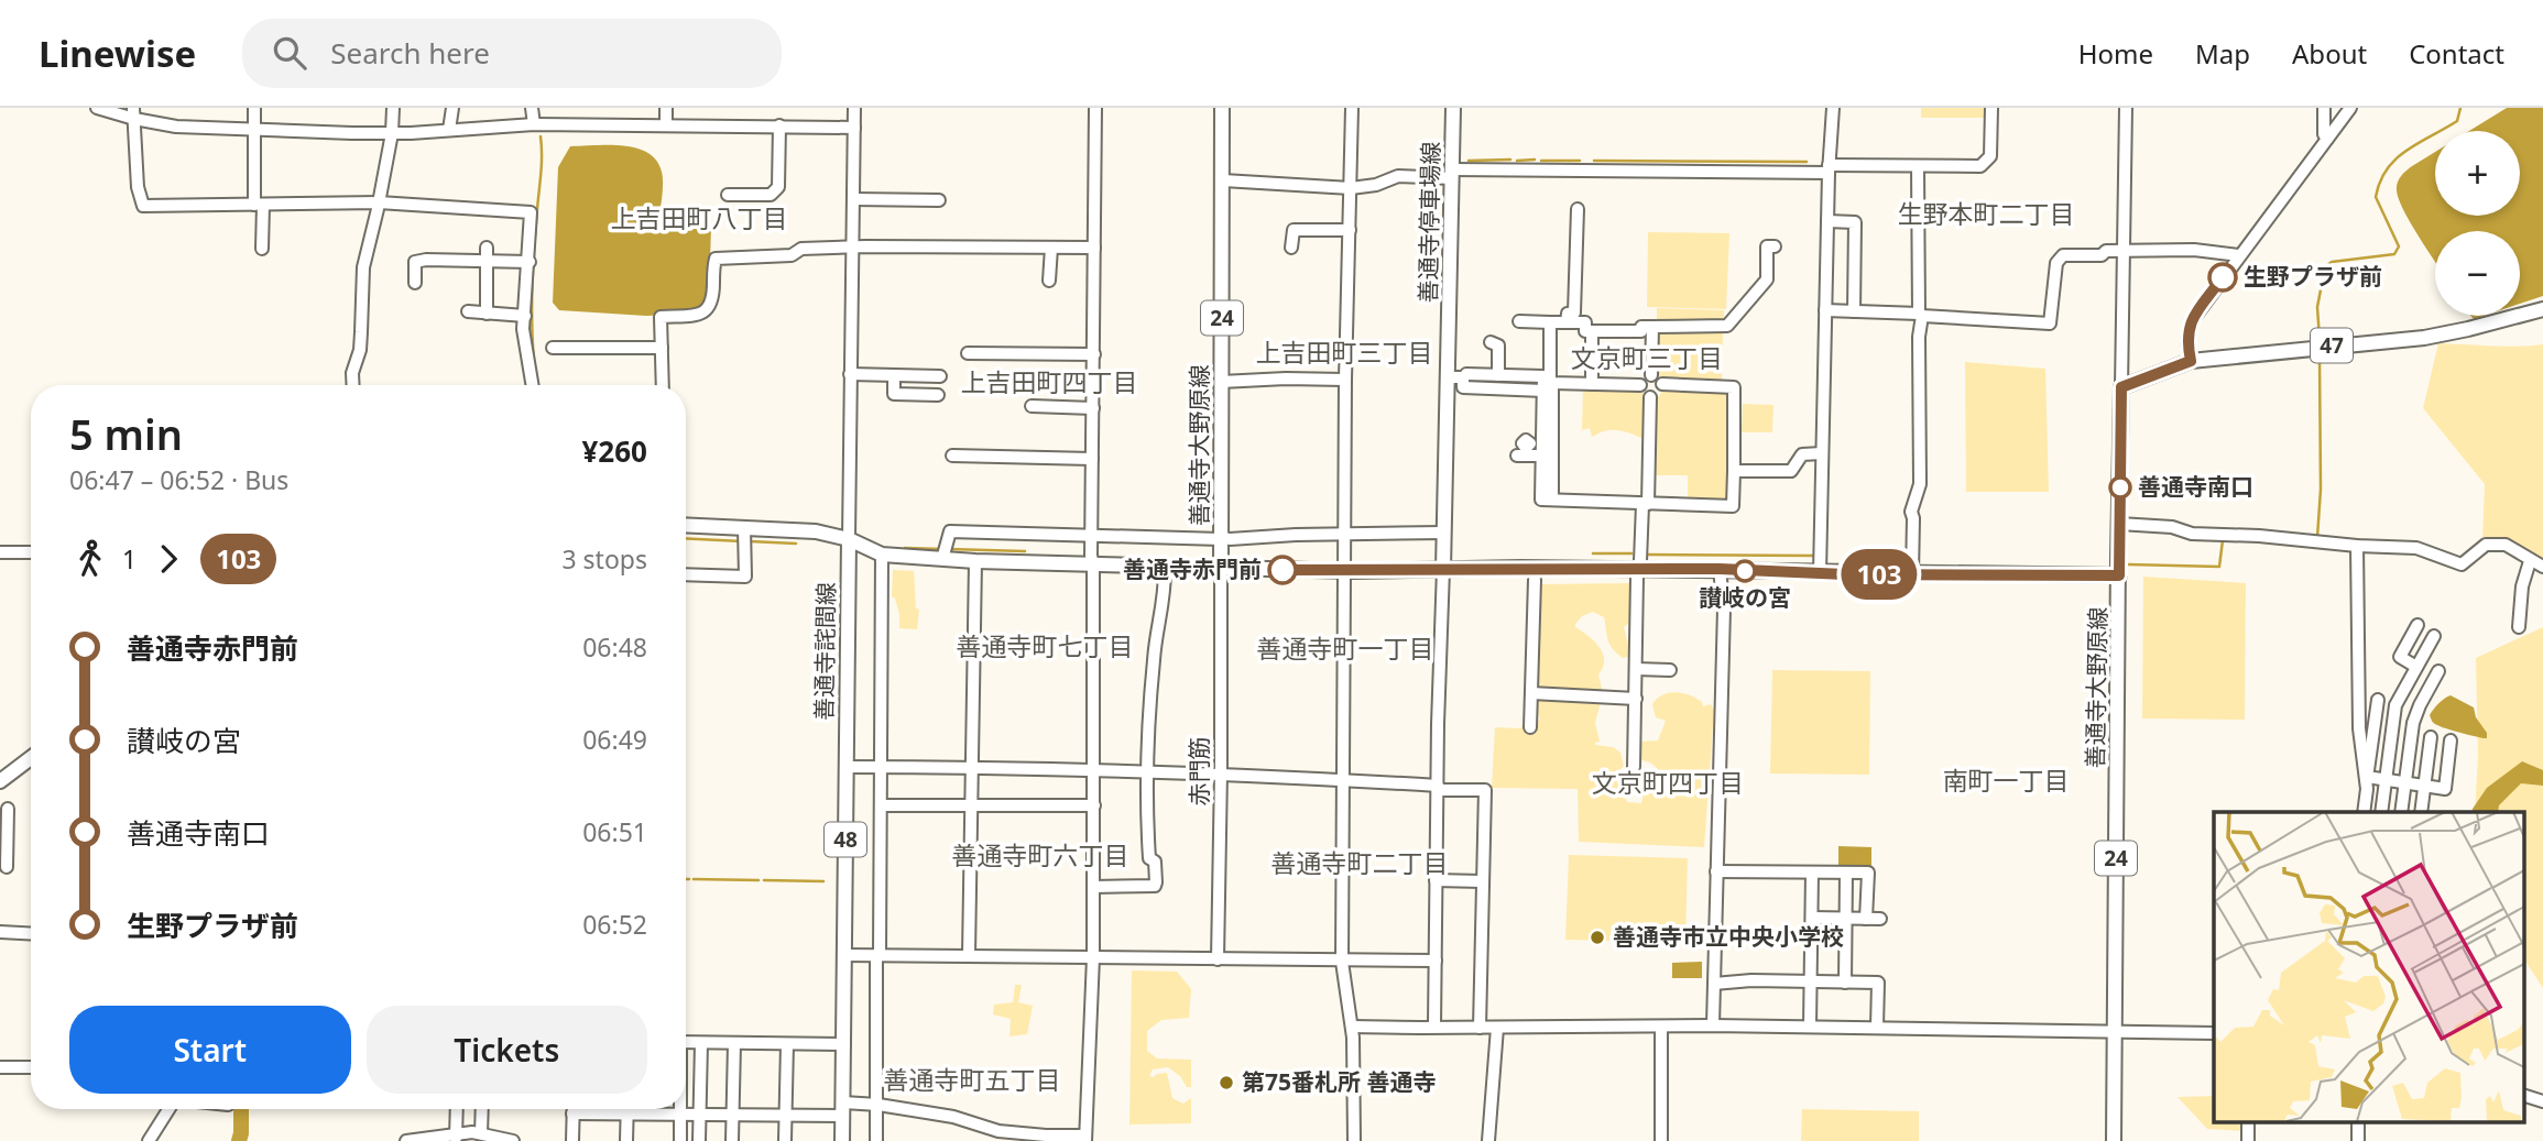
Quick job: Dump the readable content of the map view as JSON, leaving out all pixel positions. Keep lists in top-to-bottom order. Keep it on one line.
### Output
{"streets":{"main road":["善通寺停車場線","24","47","善通寺大野原線","善通寺詫間線","48"],"street":["赤門筋"]},"crossings":[["善通寺停車場線","善通寺大野原線"],["善通寺大野原線","赤門筋"]],"districts":["生野本町二丁目","上吉田町八丁目","上吉田町三丁目","文京町三丁目","上吉田町四丁目","善通寺町七丁目","善通寺町一丁目","南町一丁目","文京町四丁目","善通寺町六丁目","善通寺町二丁目","善通寺町五丁目"],"places":["生野プラザ前","善通寺南口","善通寺赤門前","讃岐の宮","善通寺市立中央小学校","第75番札所 善通寺"],"lines":["bus line 103"],"page":{"header":"Linewise","search":"Search here","nav":["Home","Map","About","Contact"],"on_map":"103","map_buttons":["+","−"],"heading":["5 min","06:47 – 06:52 · Bus","¥260"],"legs":["1","103","3 stops"],"list":[{"name":"善通寺赤門前","value":"06:48"},{"name":"讃岐の宮","value":"06:49"},{"name":"善通寺南口","value":"06:51"},{"name":"生野プラザ前","value":"06:52"}],"buttons":["Start","Tickets"]}}
